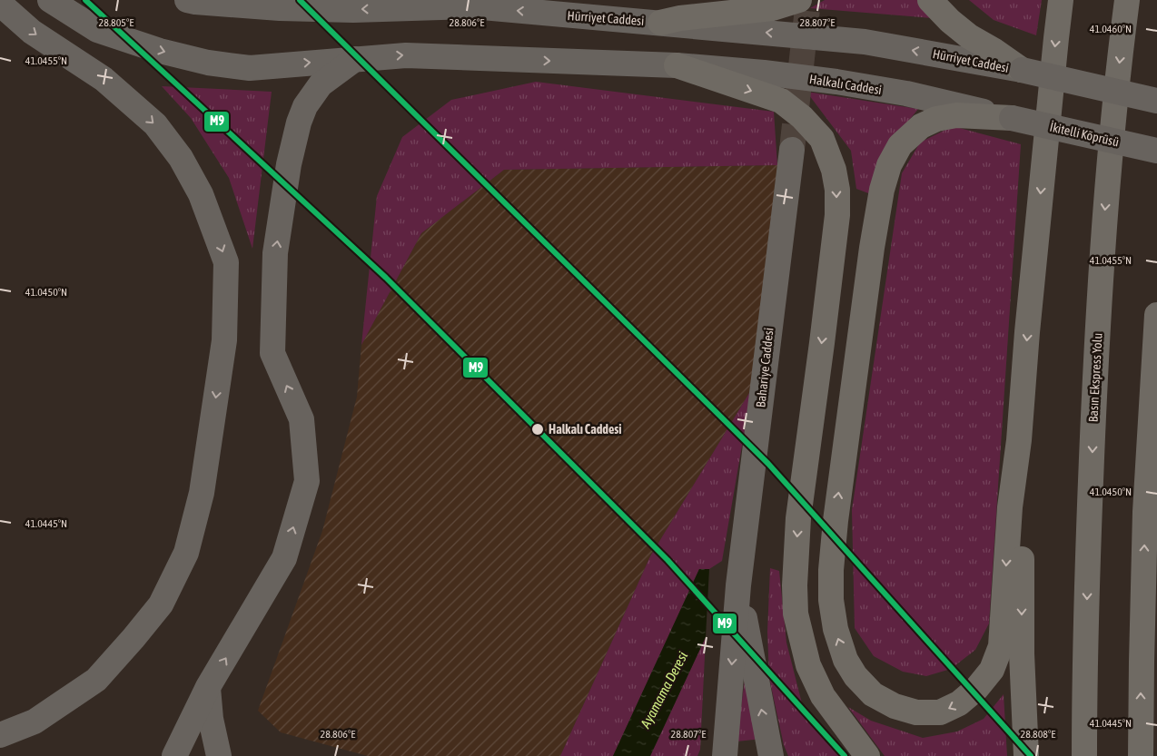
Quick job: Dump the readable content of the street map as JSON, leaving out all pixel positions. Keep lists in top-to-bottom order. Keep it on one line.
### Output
{"streets":{"highway":["Basın Ekspress Yolu"],"main road":["Hürriyet Caddesi","Halkalı Caddesi","İkitelli Köprüsü","Bahariye Caddesi"]},"crossings":[["Halkalı Caddesi","İkitelli Köprüsü"]],"one_way":["Hürriyet Caddesi","Halkalı Caddesi"],"water":["Ayamama Deresi"],"places":["Halkalı Caddesi"],"lines":["transit line M9"],"coordinates":["28.805°E","28.806°E","28.807°E","41.0460°N","41.0455°N","41.0450°N","41.0445°N","28.808°E"]}
